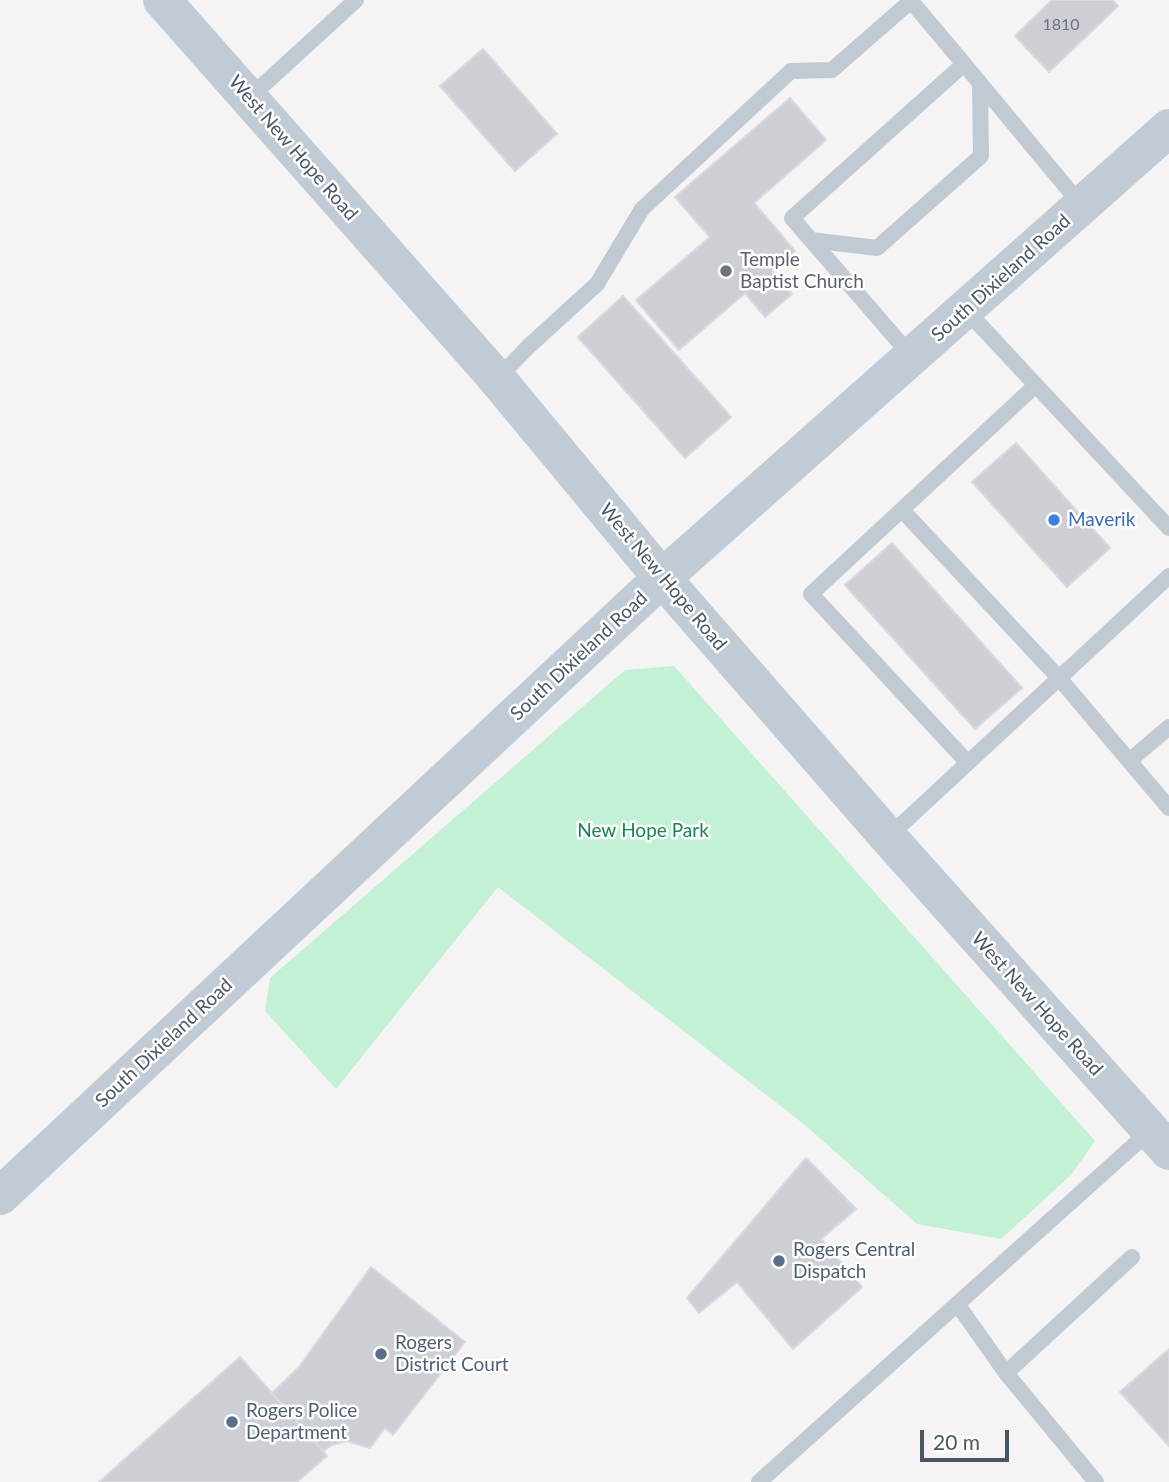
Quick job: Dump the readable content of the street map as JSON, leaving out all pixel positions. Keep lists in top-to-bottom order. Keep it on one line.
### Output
{"streets":{"main road":["West New Hope Road","South Dixieland Road"]},"crossings":[["West New Hope Road","South Dixieland Road"]],"parks":["New Hope Park"],"places":["Temple Baptist Church","Maverik","Rogers Central Dispatch","Rogers District Court","Rogers Police Department"],"house_numbers":["1810"],"scale_bar":"20 m"}
